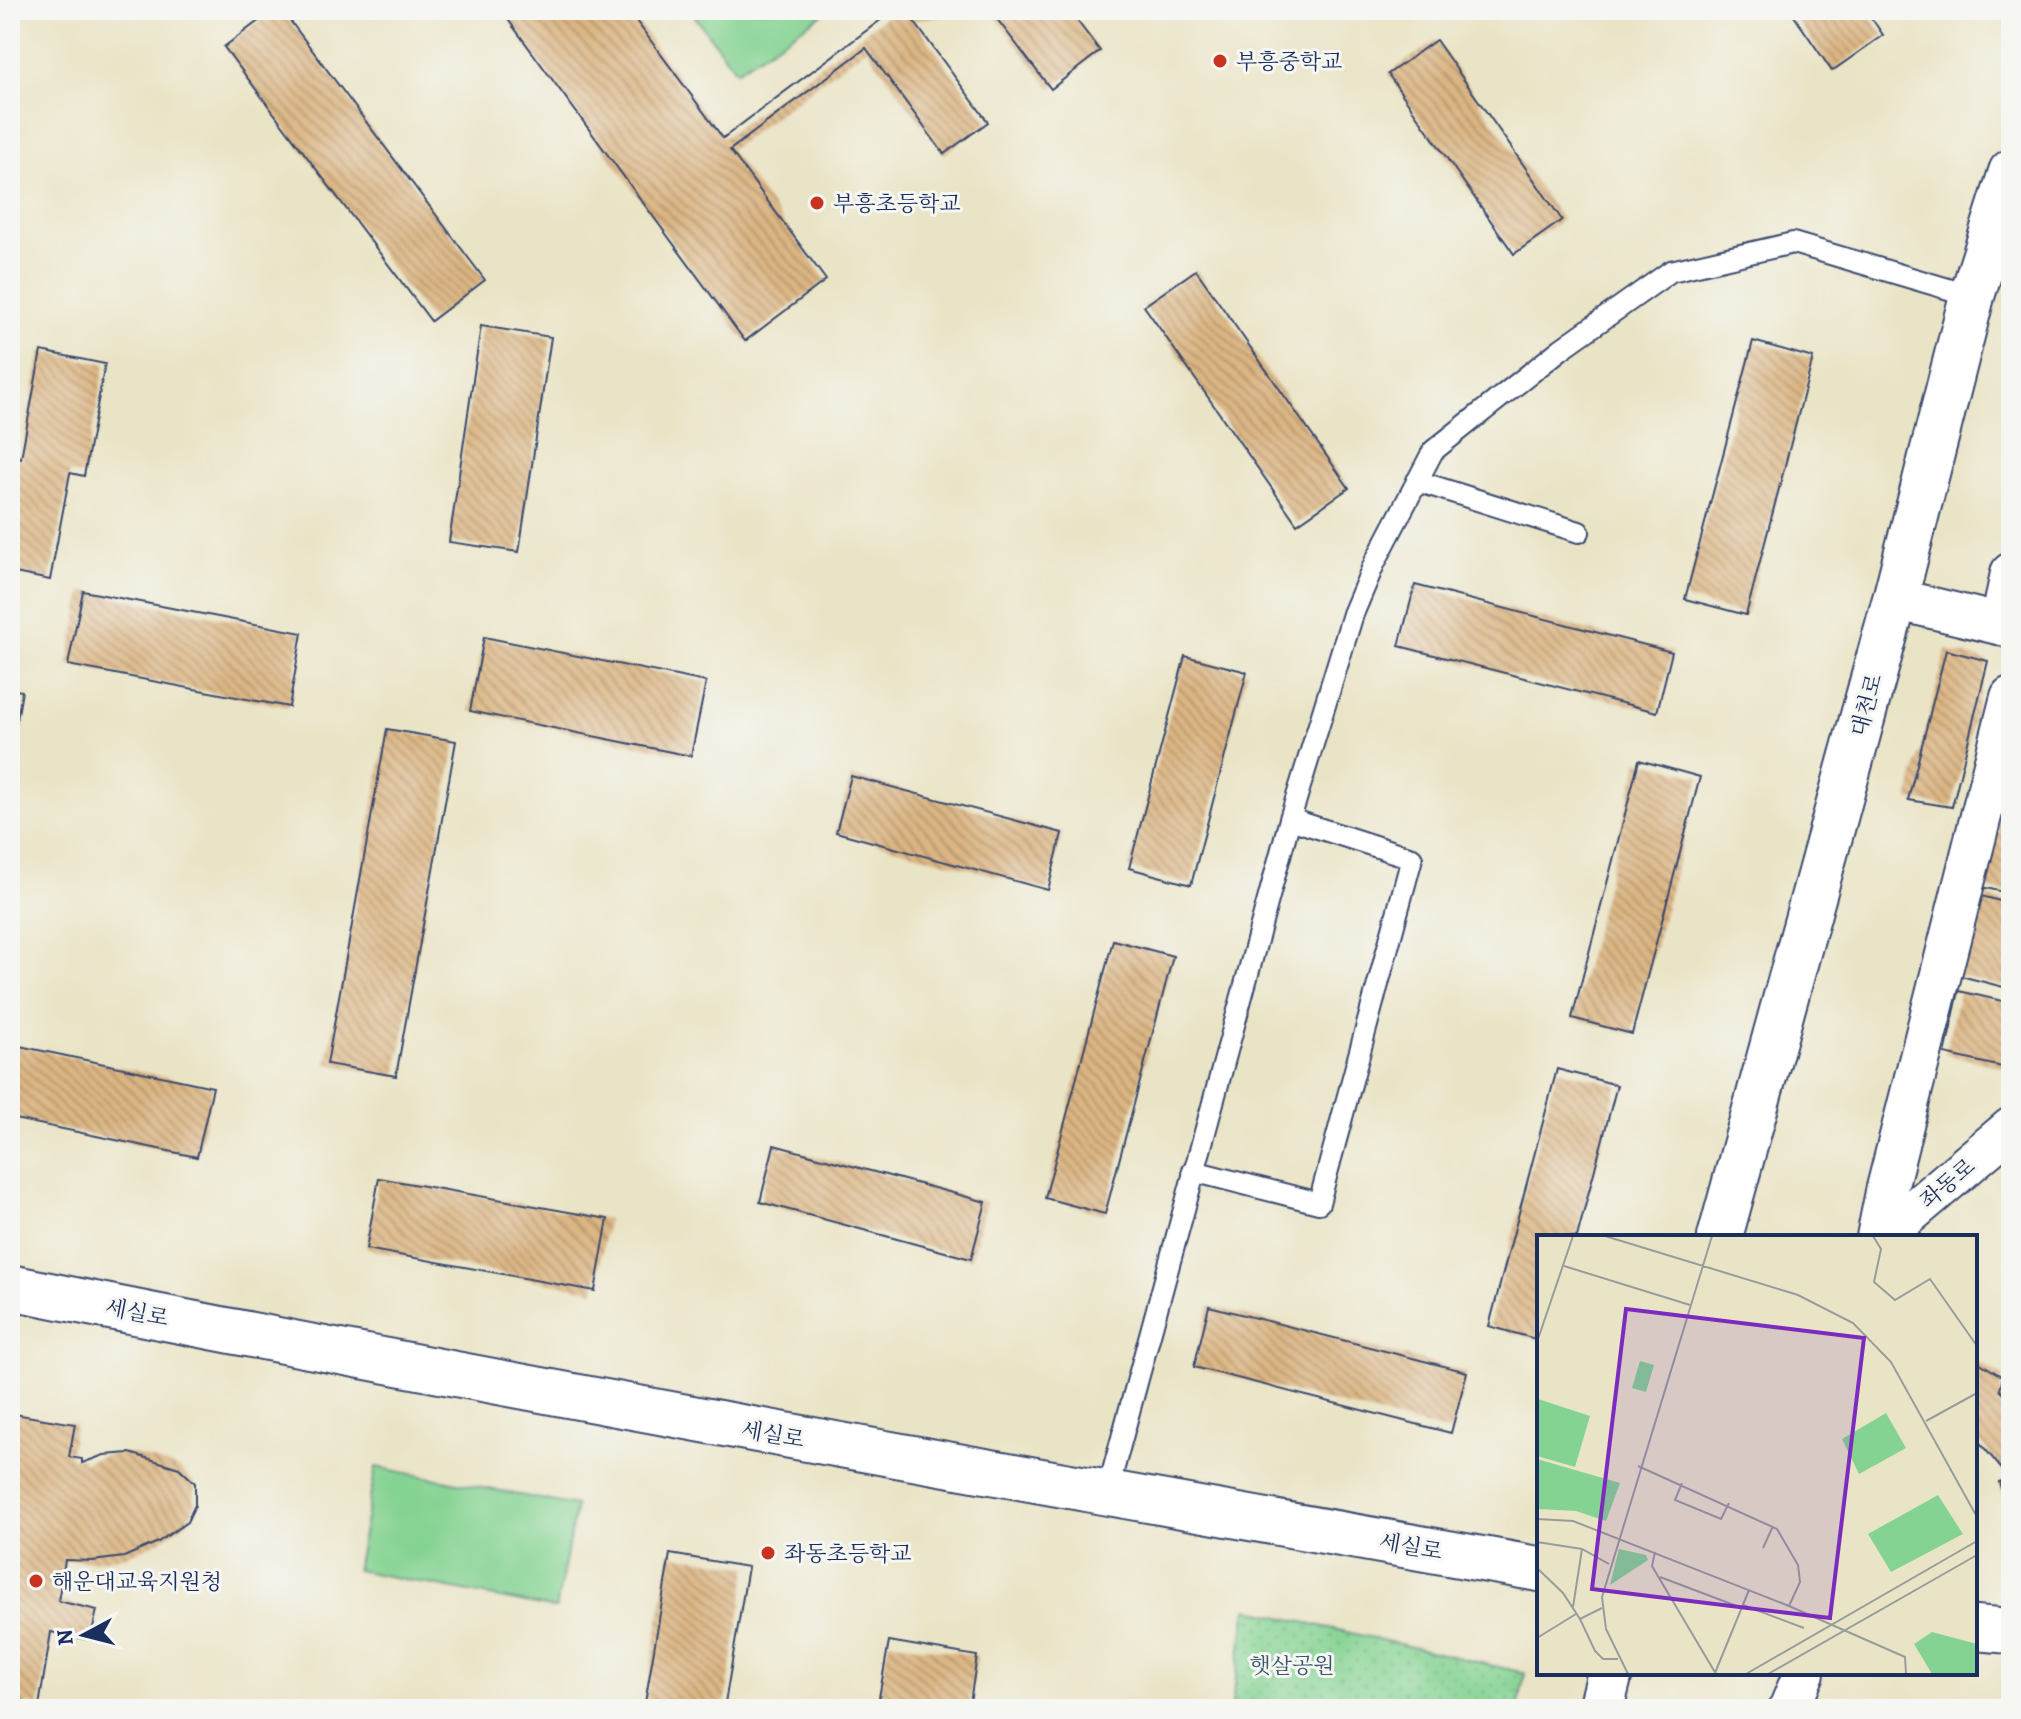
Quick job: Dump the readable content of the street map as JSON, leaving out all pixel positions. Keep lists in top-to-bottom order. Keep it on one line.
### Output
{"streets":{"street":["대천로","좌동로","세실로"]},"parks":["햇살공원"],"places":["부흥중학교","부흥초등학교","좌동초등학교","해운대교육지원청"],"north":"left"}
